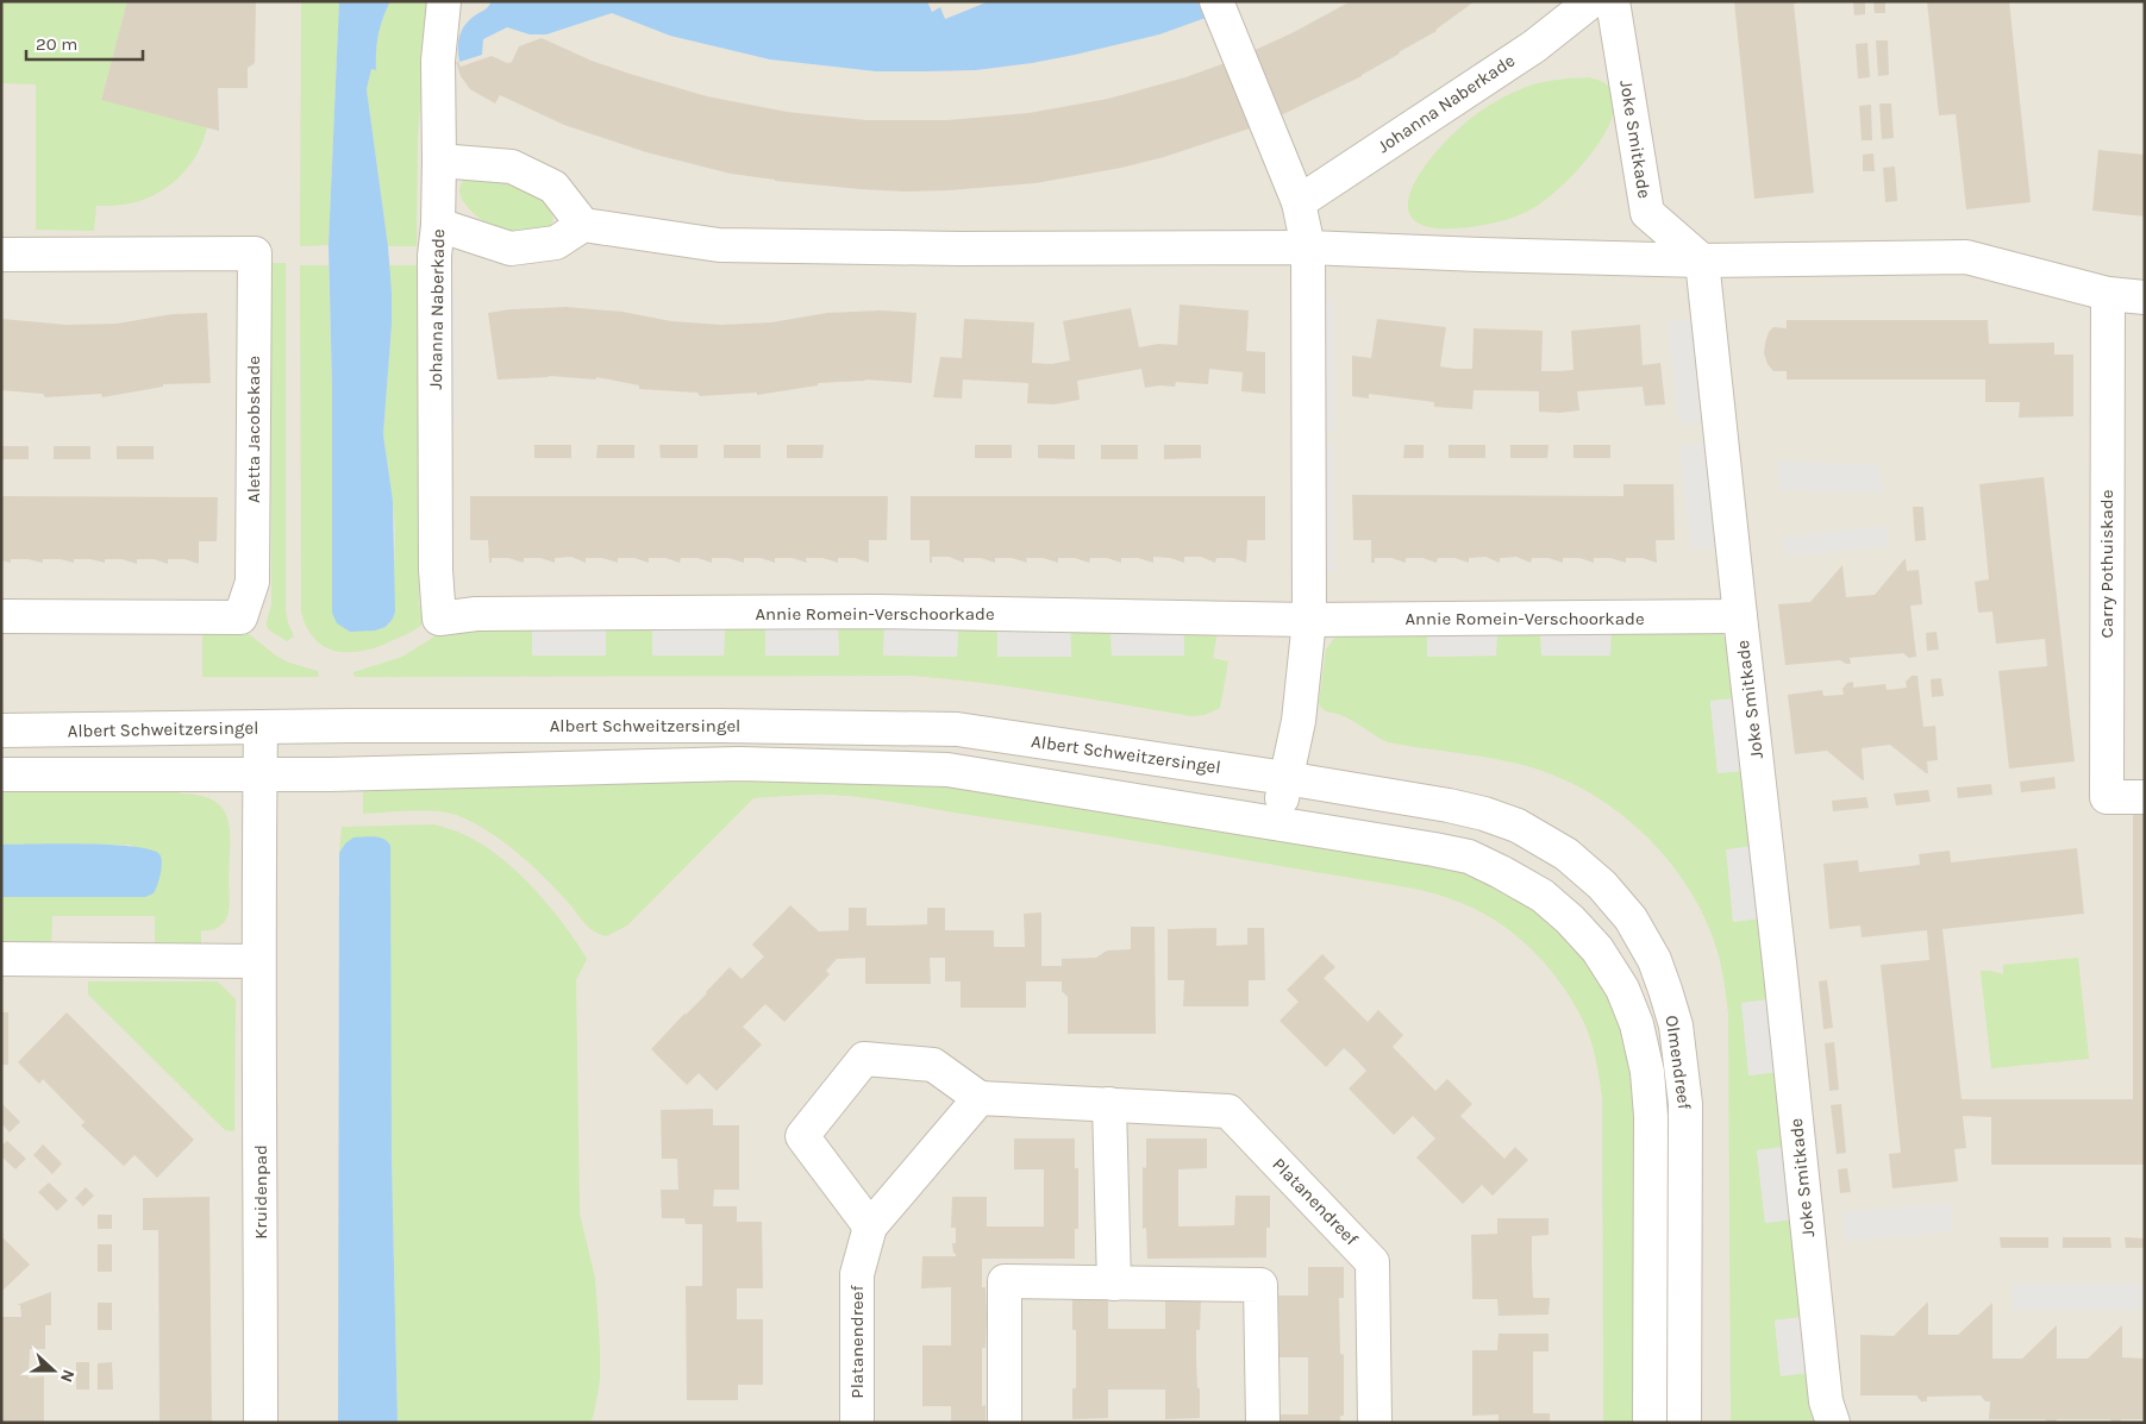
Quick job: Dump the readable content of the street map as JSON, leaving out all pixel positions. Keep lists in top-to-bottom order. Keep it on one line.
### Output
{"streets":{"street":["Johanna Naberkade","Joke Smitkade","Aletta Jacobskade","Carry Pothuiskade","Annie Romein-Verschoorkade","Albert Schweitzersingel","Olmendreef","Kruidenpad","Platanendreef"]},"crossings":[["Johanna Naberkade","Annie Romein-Verschoorkade"],["Joke Smitkade","Annie Romein-Verschoorkade"],["Albert Schweitzersingel","Olmendreef"],["Albert Schweitzersingel","Kruidenpad"]],"scale_bar":"20 m","north":"right"}
